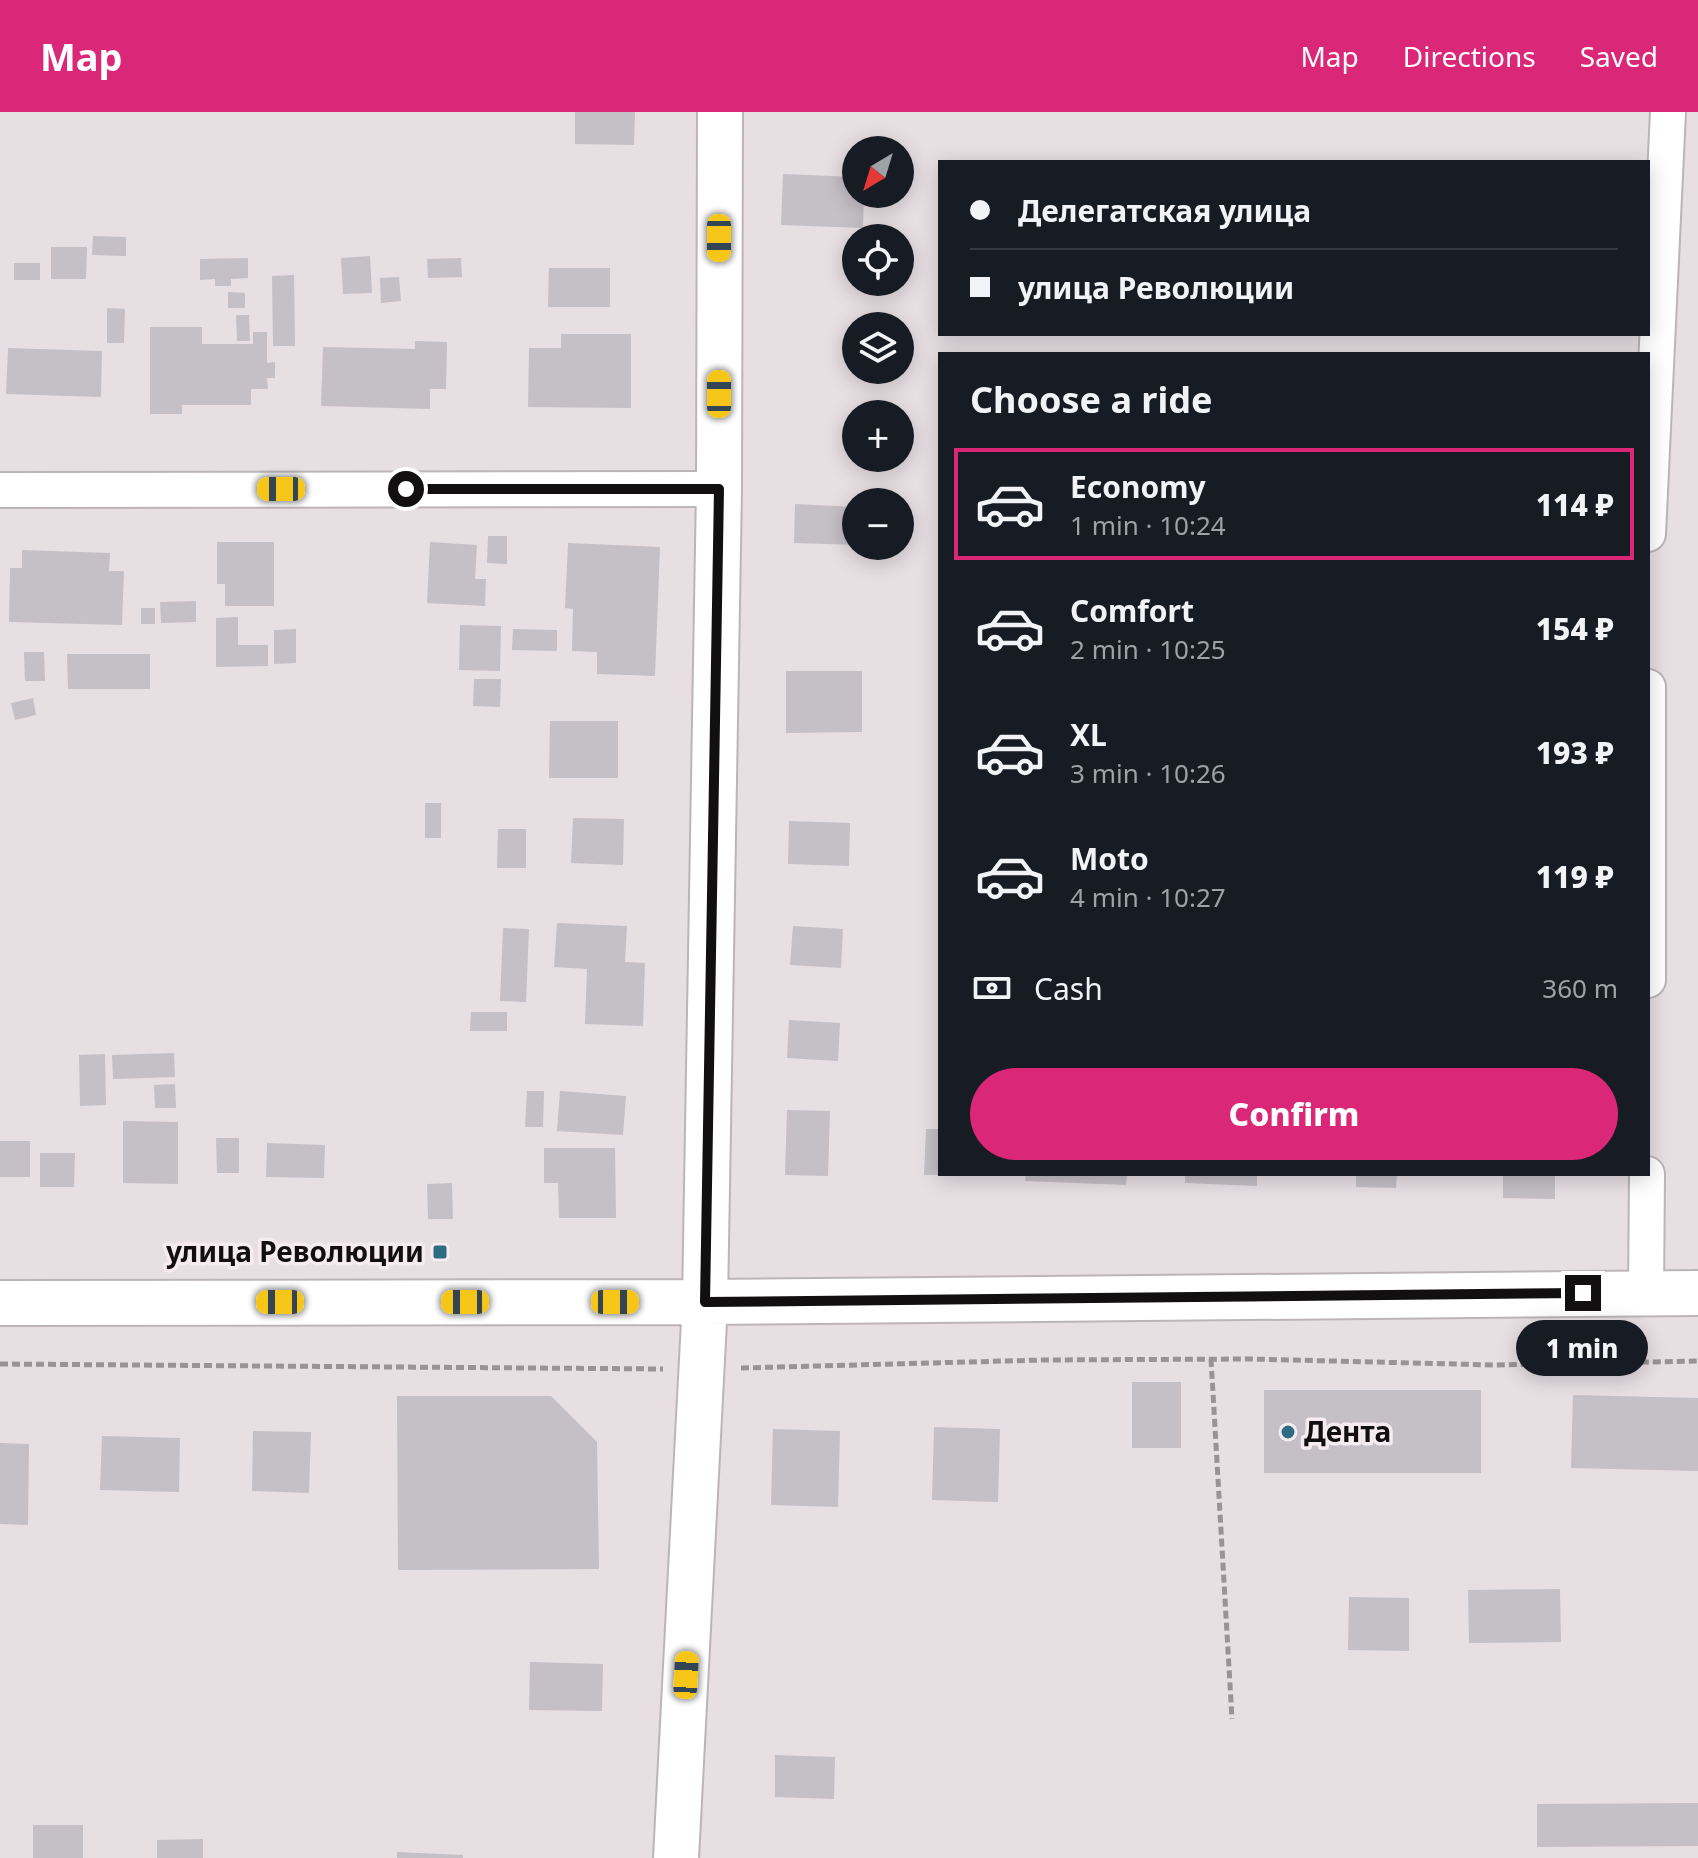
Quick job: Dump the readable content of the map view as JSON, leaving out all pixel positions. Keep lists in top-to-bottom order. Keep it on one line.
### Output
{"places":{"transit":["улица Революции"],"other":["Дента"]},"north":"bottom left","page":{"header":"Map","nav":["Map","Directions","Saved"],"map_buttons":["+","−"],"banner":["Делегатская улица","улица Революции"],"heading":"Choose a ride","list":[{"name":"Economy","note":"1 min · 10:24","value":"114 ₽"},{"name":"Comfort","note":"2 min · 10:25","value":"154 ₽"},{"name":"XL","note":"3 min · 10:26","value":"193 ₽"},{"name":"Moto","note":"4 min · 10:27","value":"119 ₽"}],"pay":["Cash","360 m"],"buttons":"Confirm","bubble":"1 min"}}
